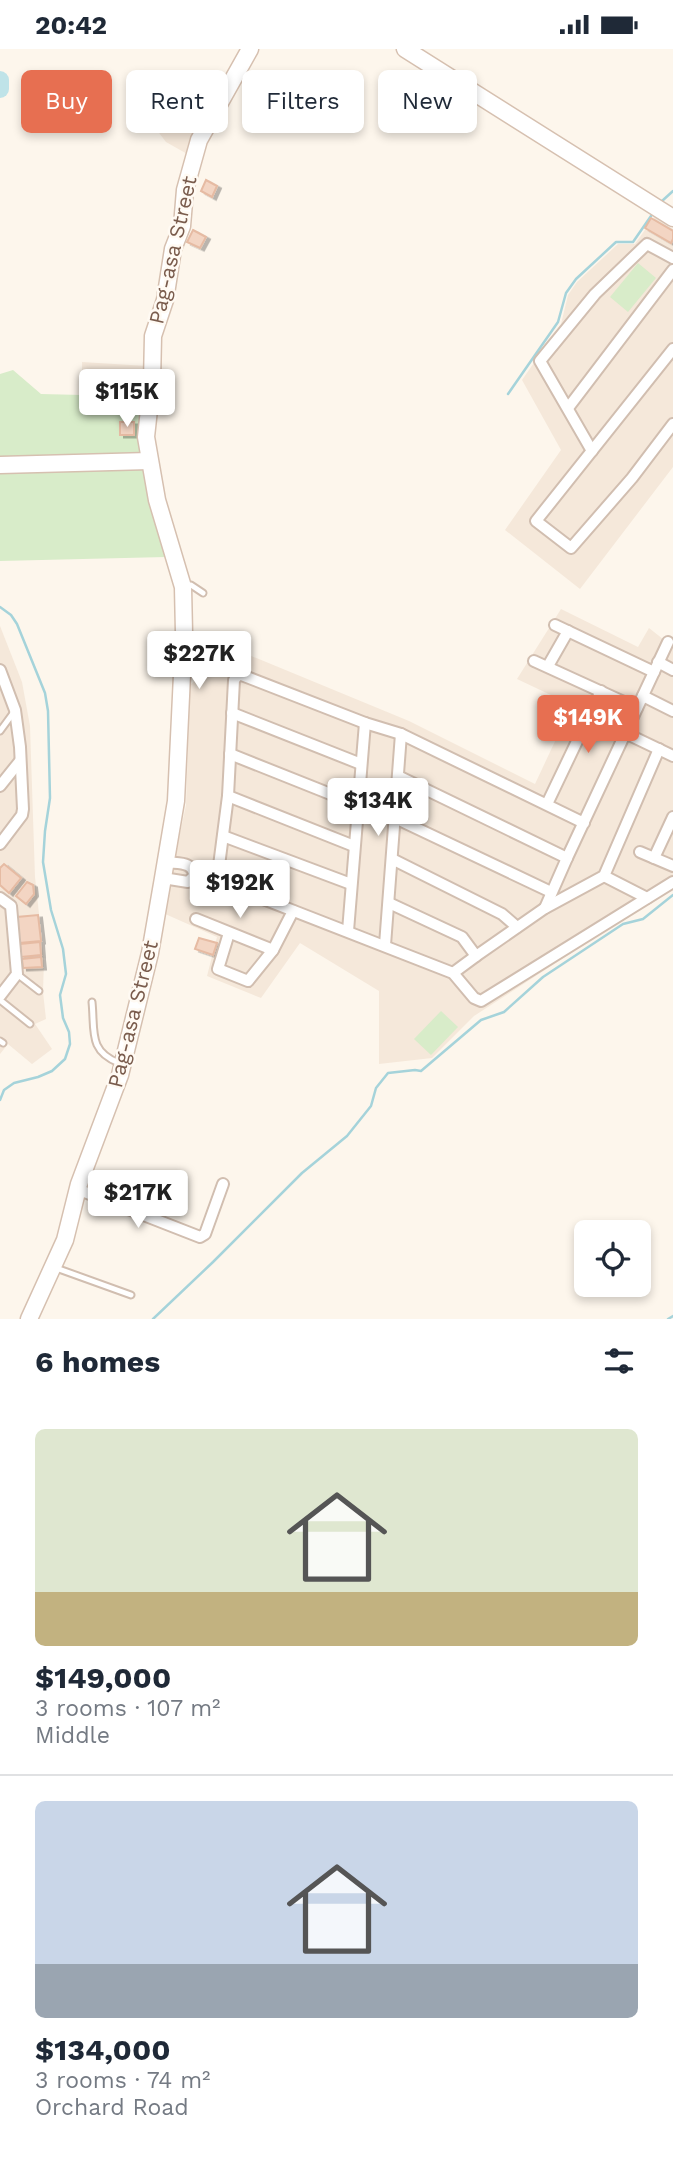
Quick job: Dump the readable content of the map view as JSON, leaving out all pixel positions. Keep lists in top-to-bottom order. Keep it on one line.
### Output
{"streets":{"street":["Pag-asa Street"]},"page":{"status":"20:42","chip":["Buy","Rent","Filters","New"],"price":["$115K","$227K","$149K","$134K","$192K","$217K"],"heading":"6 homes","list":[{"name":"$149,000","note":"3 rooms · 107 m² · Middle"},{"name":"$134,000","note":"3 rooms · 74 m² · Orchard Road"}]}}
